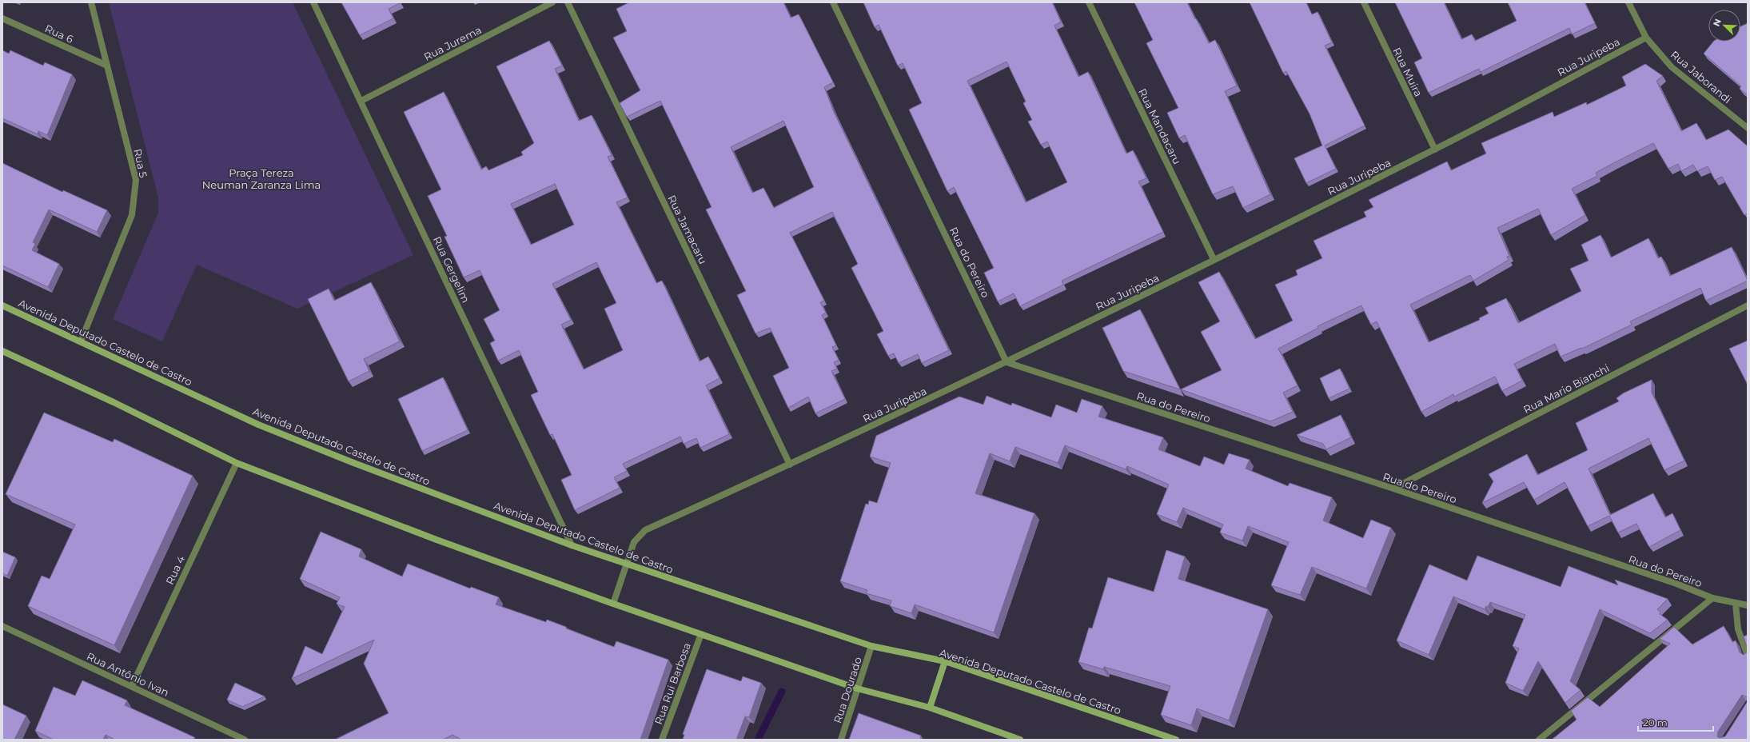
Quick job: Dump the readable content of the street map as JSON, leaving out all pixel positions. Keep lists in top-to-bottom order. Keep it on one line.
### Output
{"streets":{"main road":["Avenida Deputado Castelo de Castro"],"street":["Rua 6","Rua Jurema","Rua Juripeba","Rua Muira","Rua Jaborandi","Rua Mandacaru","Rua 5","Rua Jamacaru","Rua do Pereiro","Rua Gergelim","Rua Mario Bianchi","Rua 4","Rua Antônio Ivan","Rua Rui Barbosa","Rua Dourado"]},"crossings":[["Rua 6","Rua 5"],["Rua Jurema","Rua Gergelim"],["Rua Juripeba","Rua Muira"],["Rua Juripeba","Rua Jaborandi"],["Rua Juripeba","Rua Mandacaru"],["Rua Juripeba","Rua Jamacaru"],["Rua Juripeba","Rua do Pereiro"],["Rua Juripeba","Avenida Deputado Castelo de Castro"],["Rua 5","Avenida Deputado Castelo de Castro"],["Rua do Pereiro","Rua Mario Bianchi"],["Rua Gergelim","Avenida Deputado Castelo de Castro"],["Avenida Deputado Castelo de Castro","Rua Dourado"],["Rua 4","Rua Antônio Ivan"]],"parks":["Praça Tereza Neuman Zaranza Lima"],"scale_bar":"20 m","north":"top left"}
